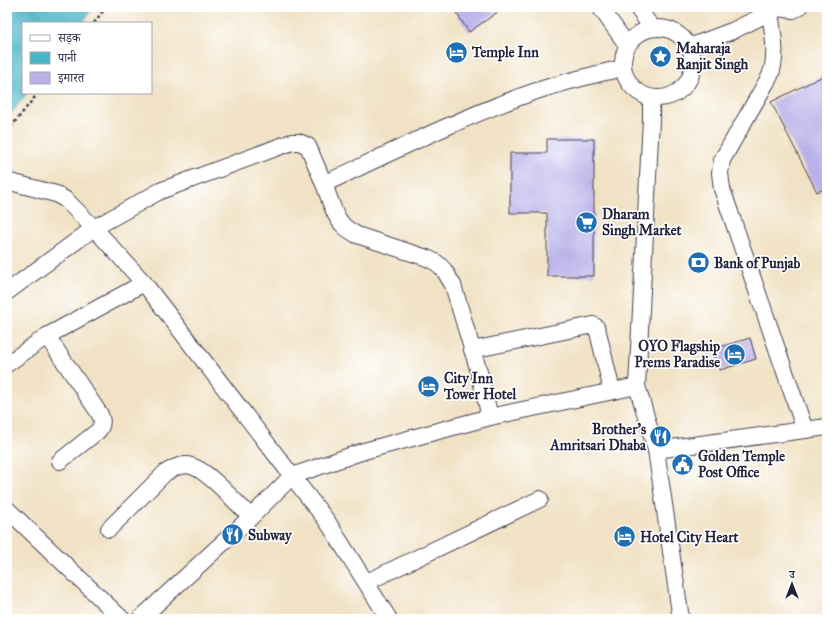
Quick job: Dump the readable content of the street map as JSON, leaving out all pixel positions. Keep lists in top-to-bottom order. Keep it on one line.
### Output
{"places":{"hotel":["Temple Inn","OYO Flagship Prems Paradise","City Inn Tower Hotel","Hotel City Heart"],"place":["Maharaja Ranjit Singh"],"supermarket":["Dharam Singh Market"],"bank":["Bank of Punjab"],"restaurant":["Brother’s Amritsari Dhaba","Subway"],"public building":["Golden Temple Post Office"]},"legend":["सड़क","पानी","इमारत"],"north":"top"}
